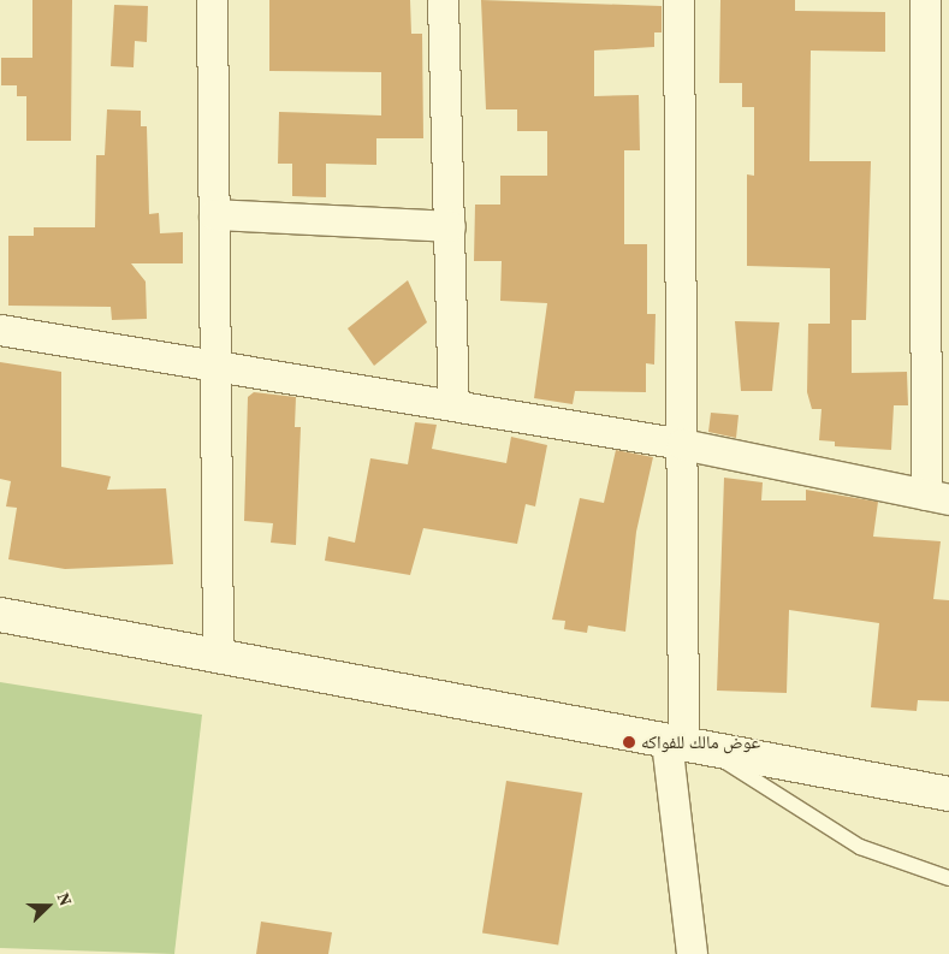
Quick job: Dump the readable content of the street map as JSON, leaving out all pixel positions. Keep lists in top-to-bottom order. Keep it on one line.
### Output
{"places":["عوض مالك للفواكه"],"north":"right"}
